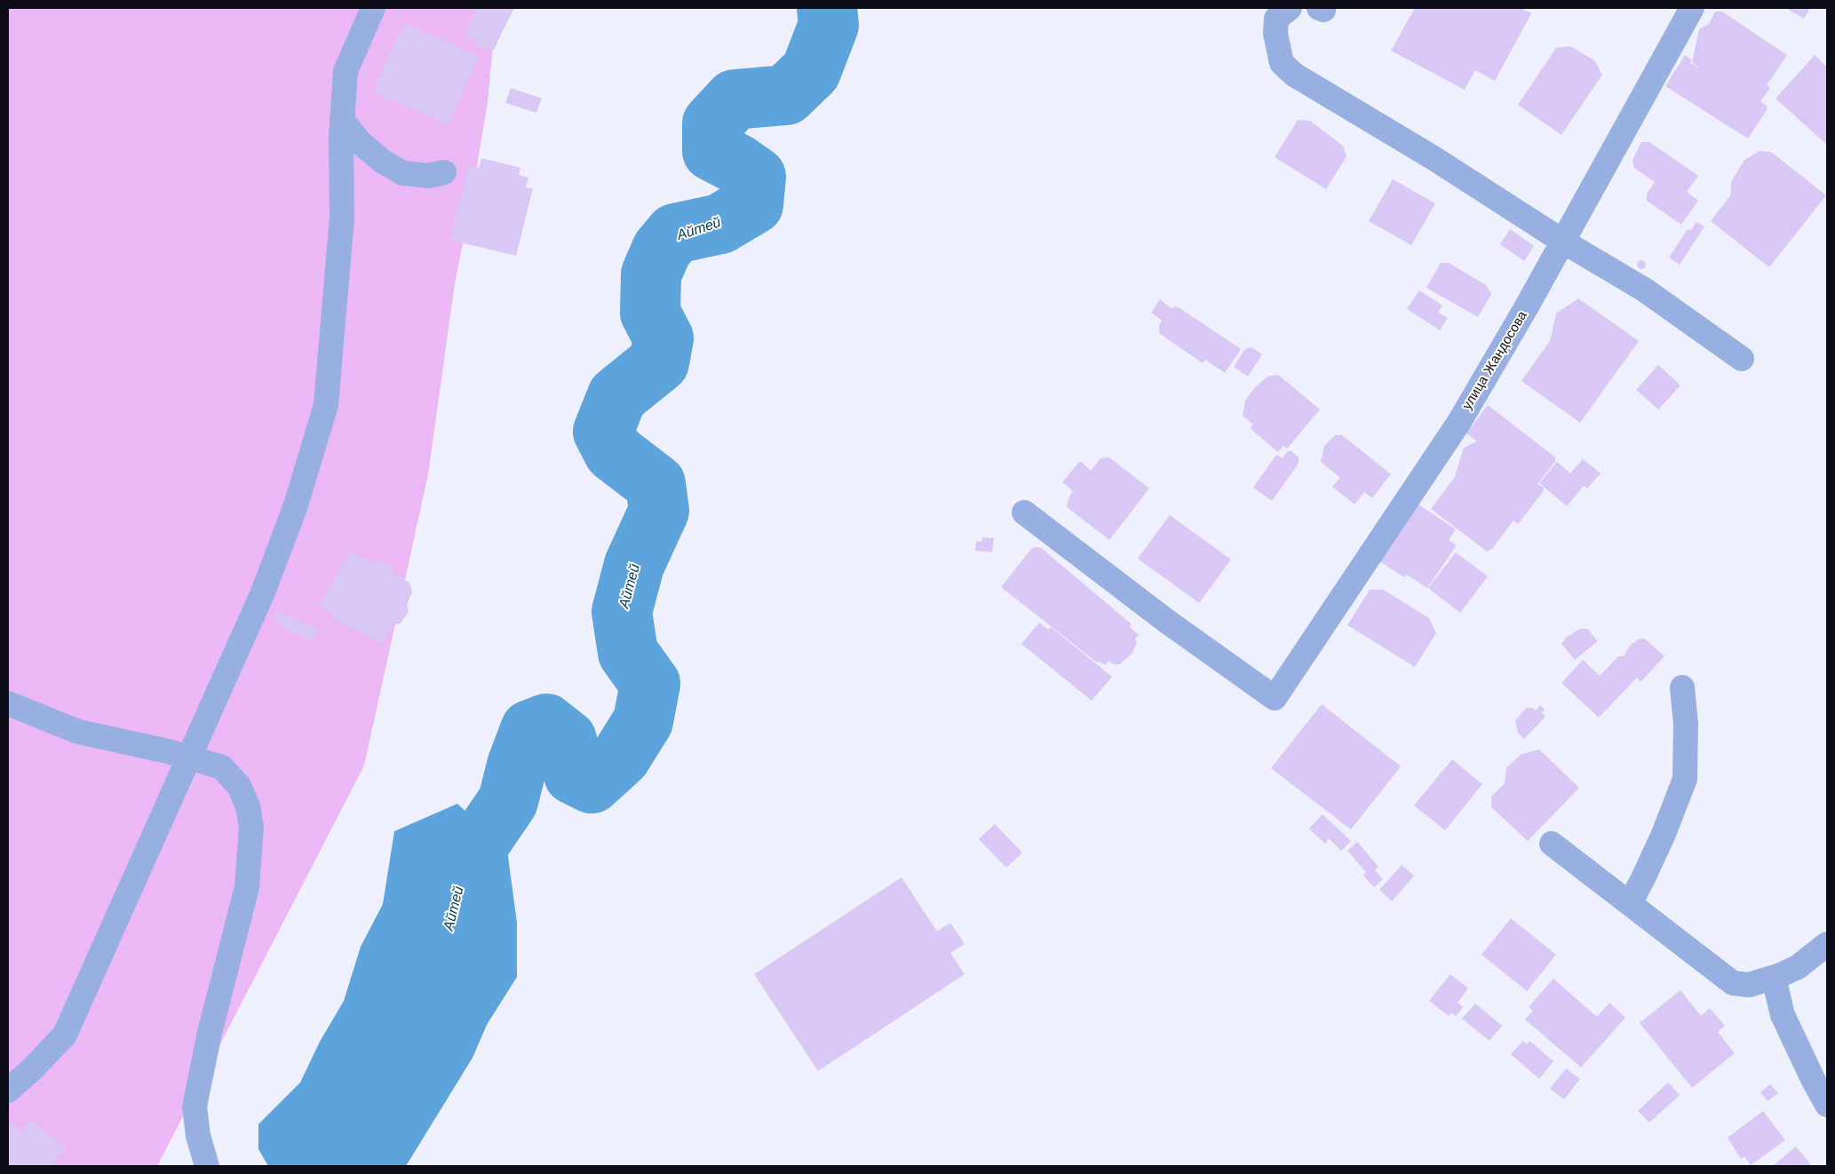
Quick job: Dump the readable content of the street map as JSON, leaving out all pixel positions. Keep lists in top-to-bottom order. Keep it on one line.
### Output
{"streets":{"street":["улица Жандосова"]},"water":["Айтей"]}
